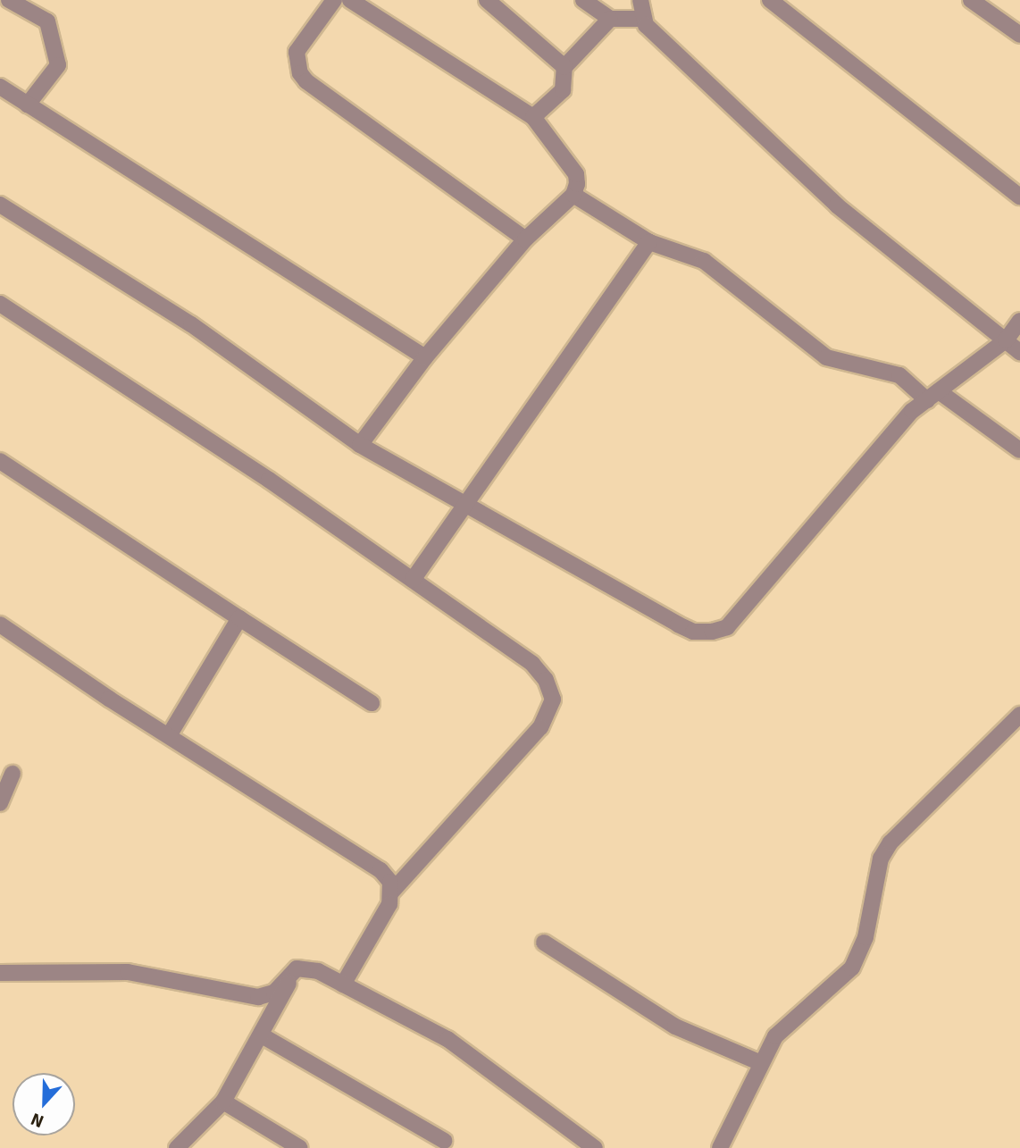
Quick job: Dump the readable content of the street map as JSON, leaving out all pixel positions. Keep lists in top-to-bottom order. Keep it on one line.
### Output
{"north":"bottom"}
